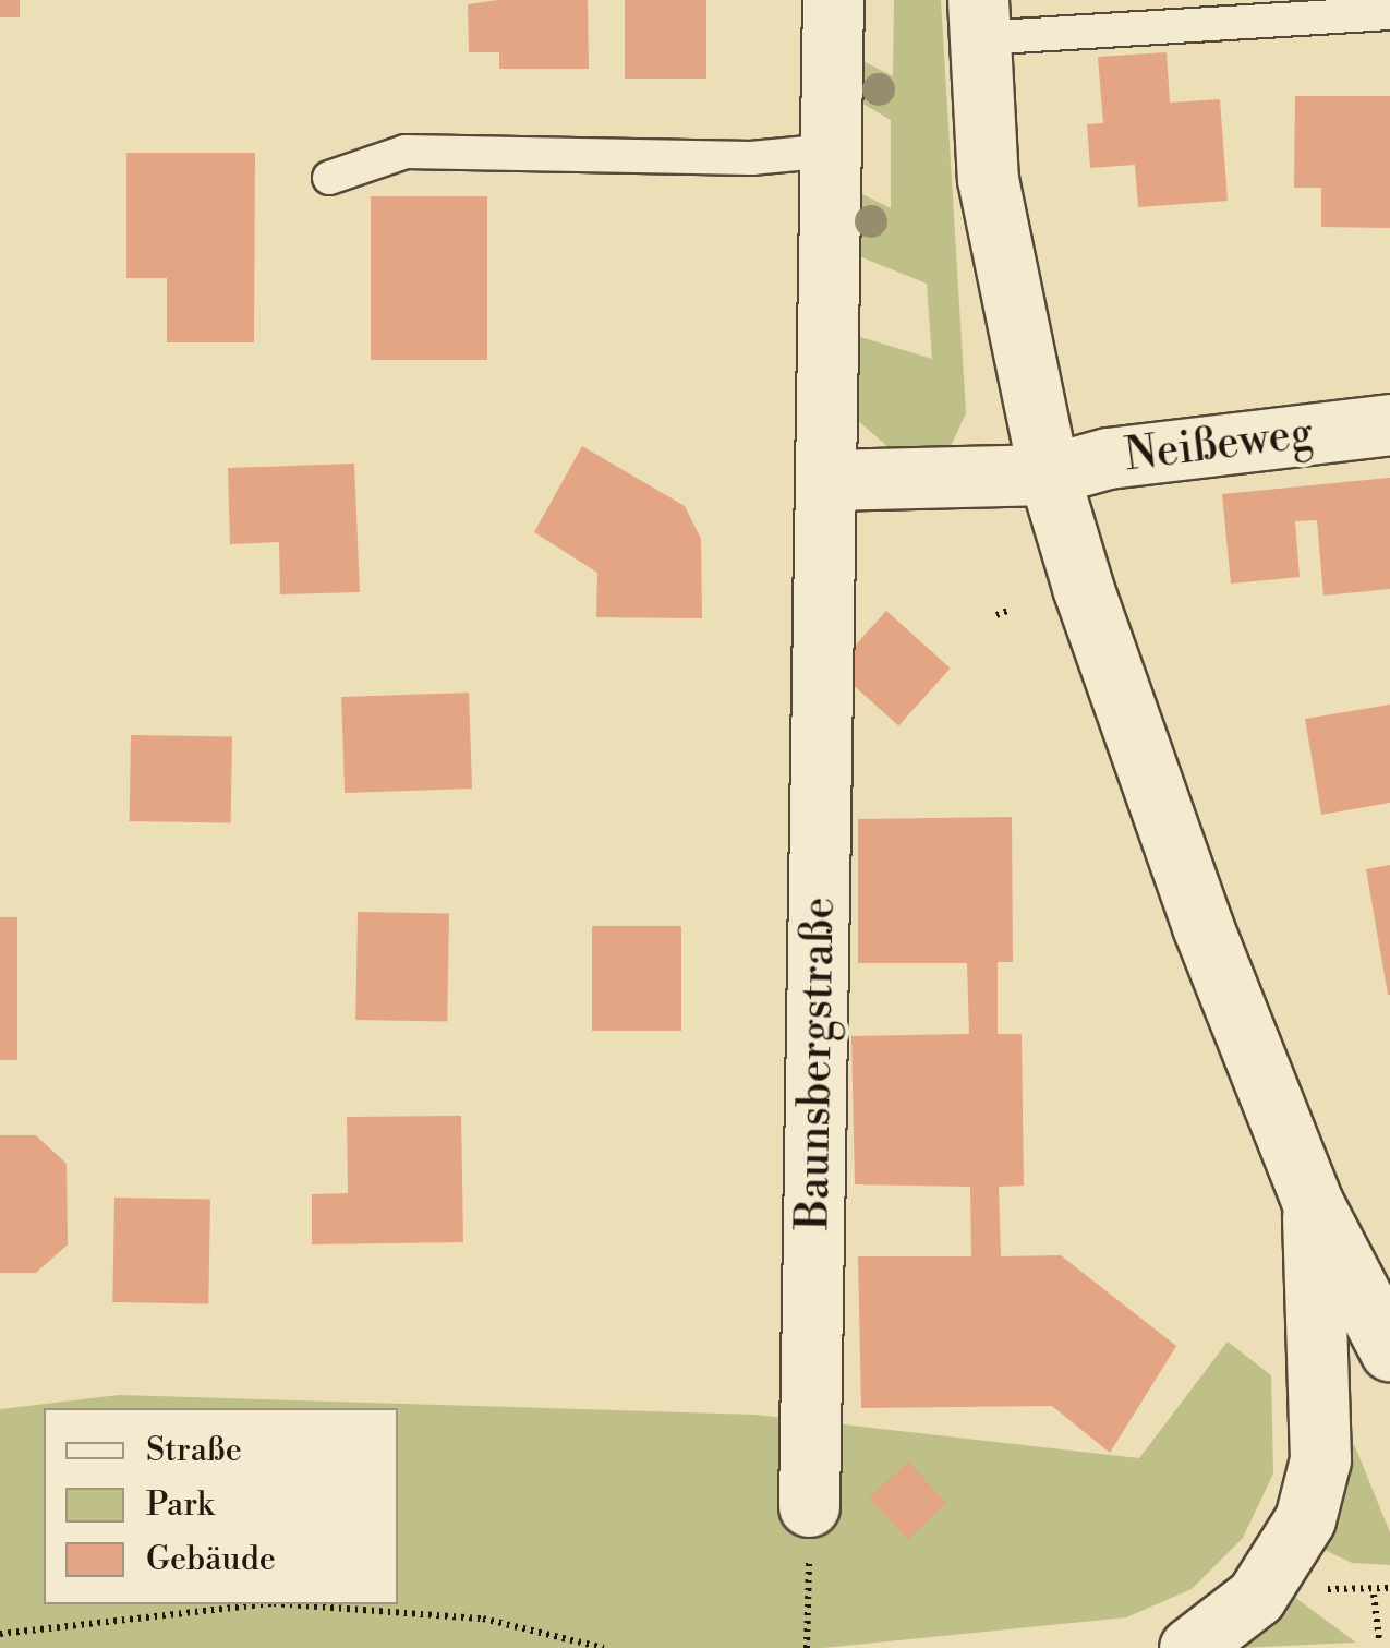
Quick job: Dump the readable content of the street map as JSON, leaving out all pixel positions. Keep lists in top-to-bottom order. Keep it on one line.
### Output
{"streets":{"street":["Neißeweg","Baunsbergstraße"]},"legend":["Straße","Park","Gebäude"]}
